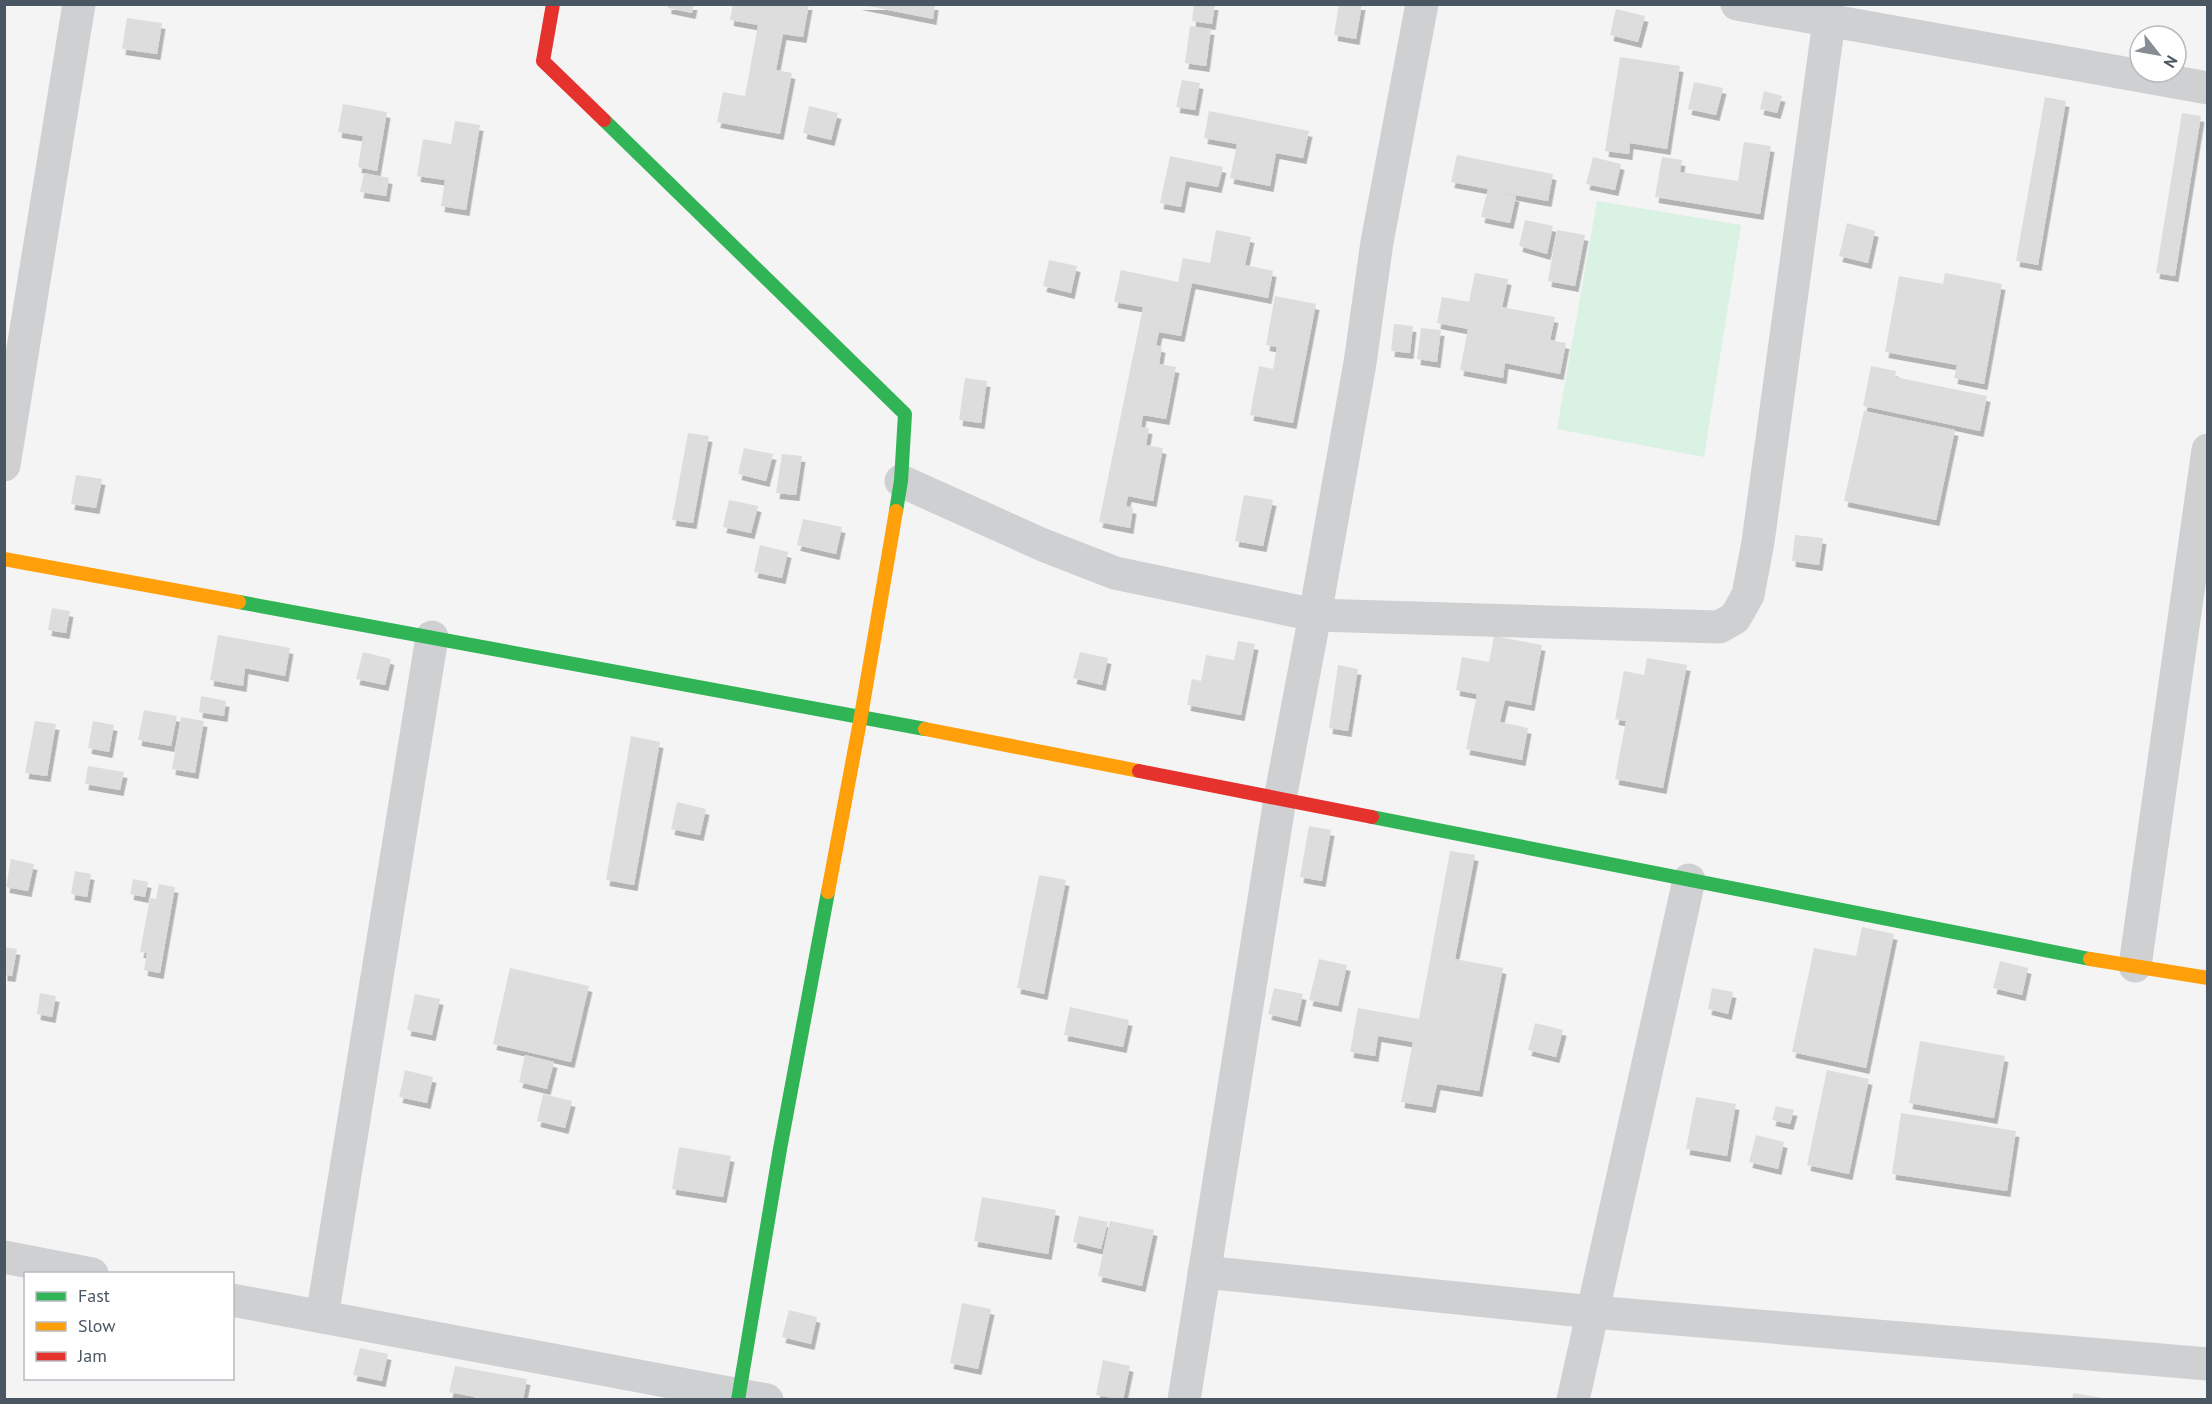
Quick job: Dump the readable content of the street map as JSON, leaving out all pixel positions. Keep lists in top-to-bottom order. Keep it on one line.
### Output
{"legend":["Fast","Slow","Jam"],"north":"bottom right"}
